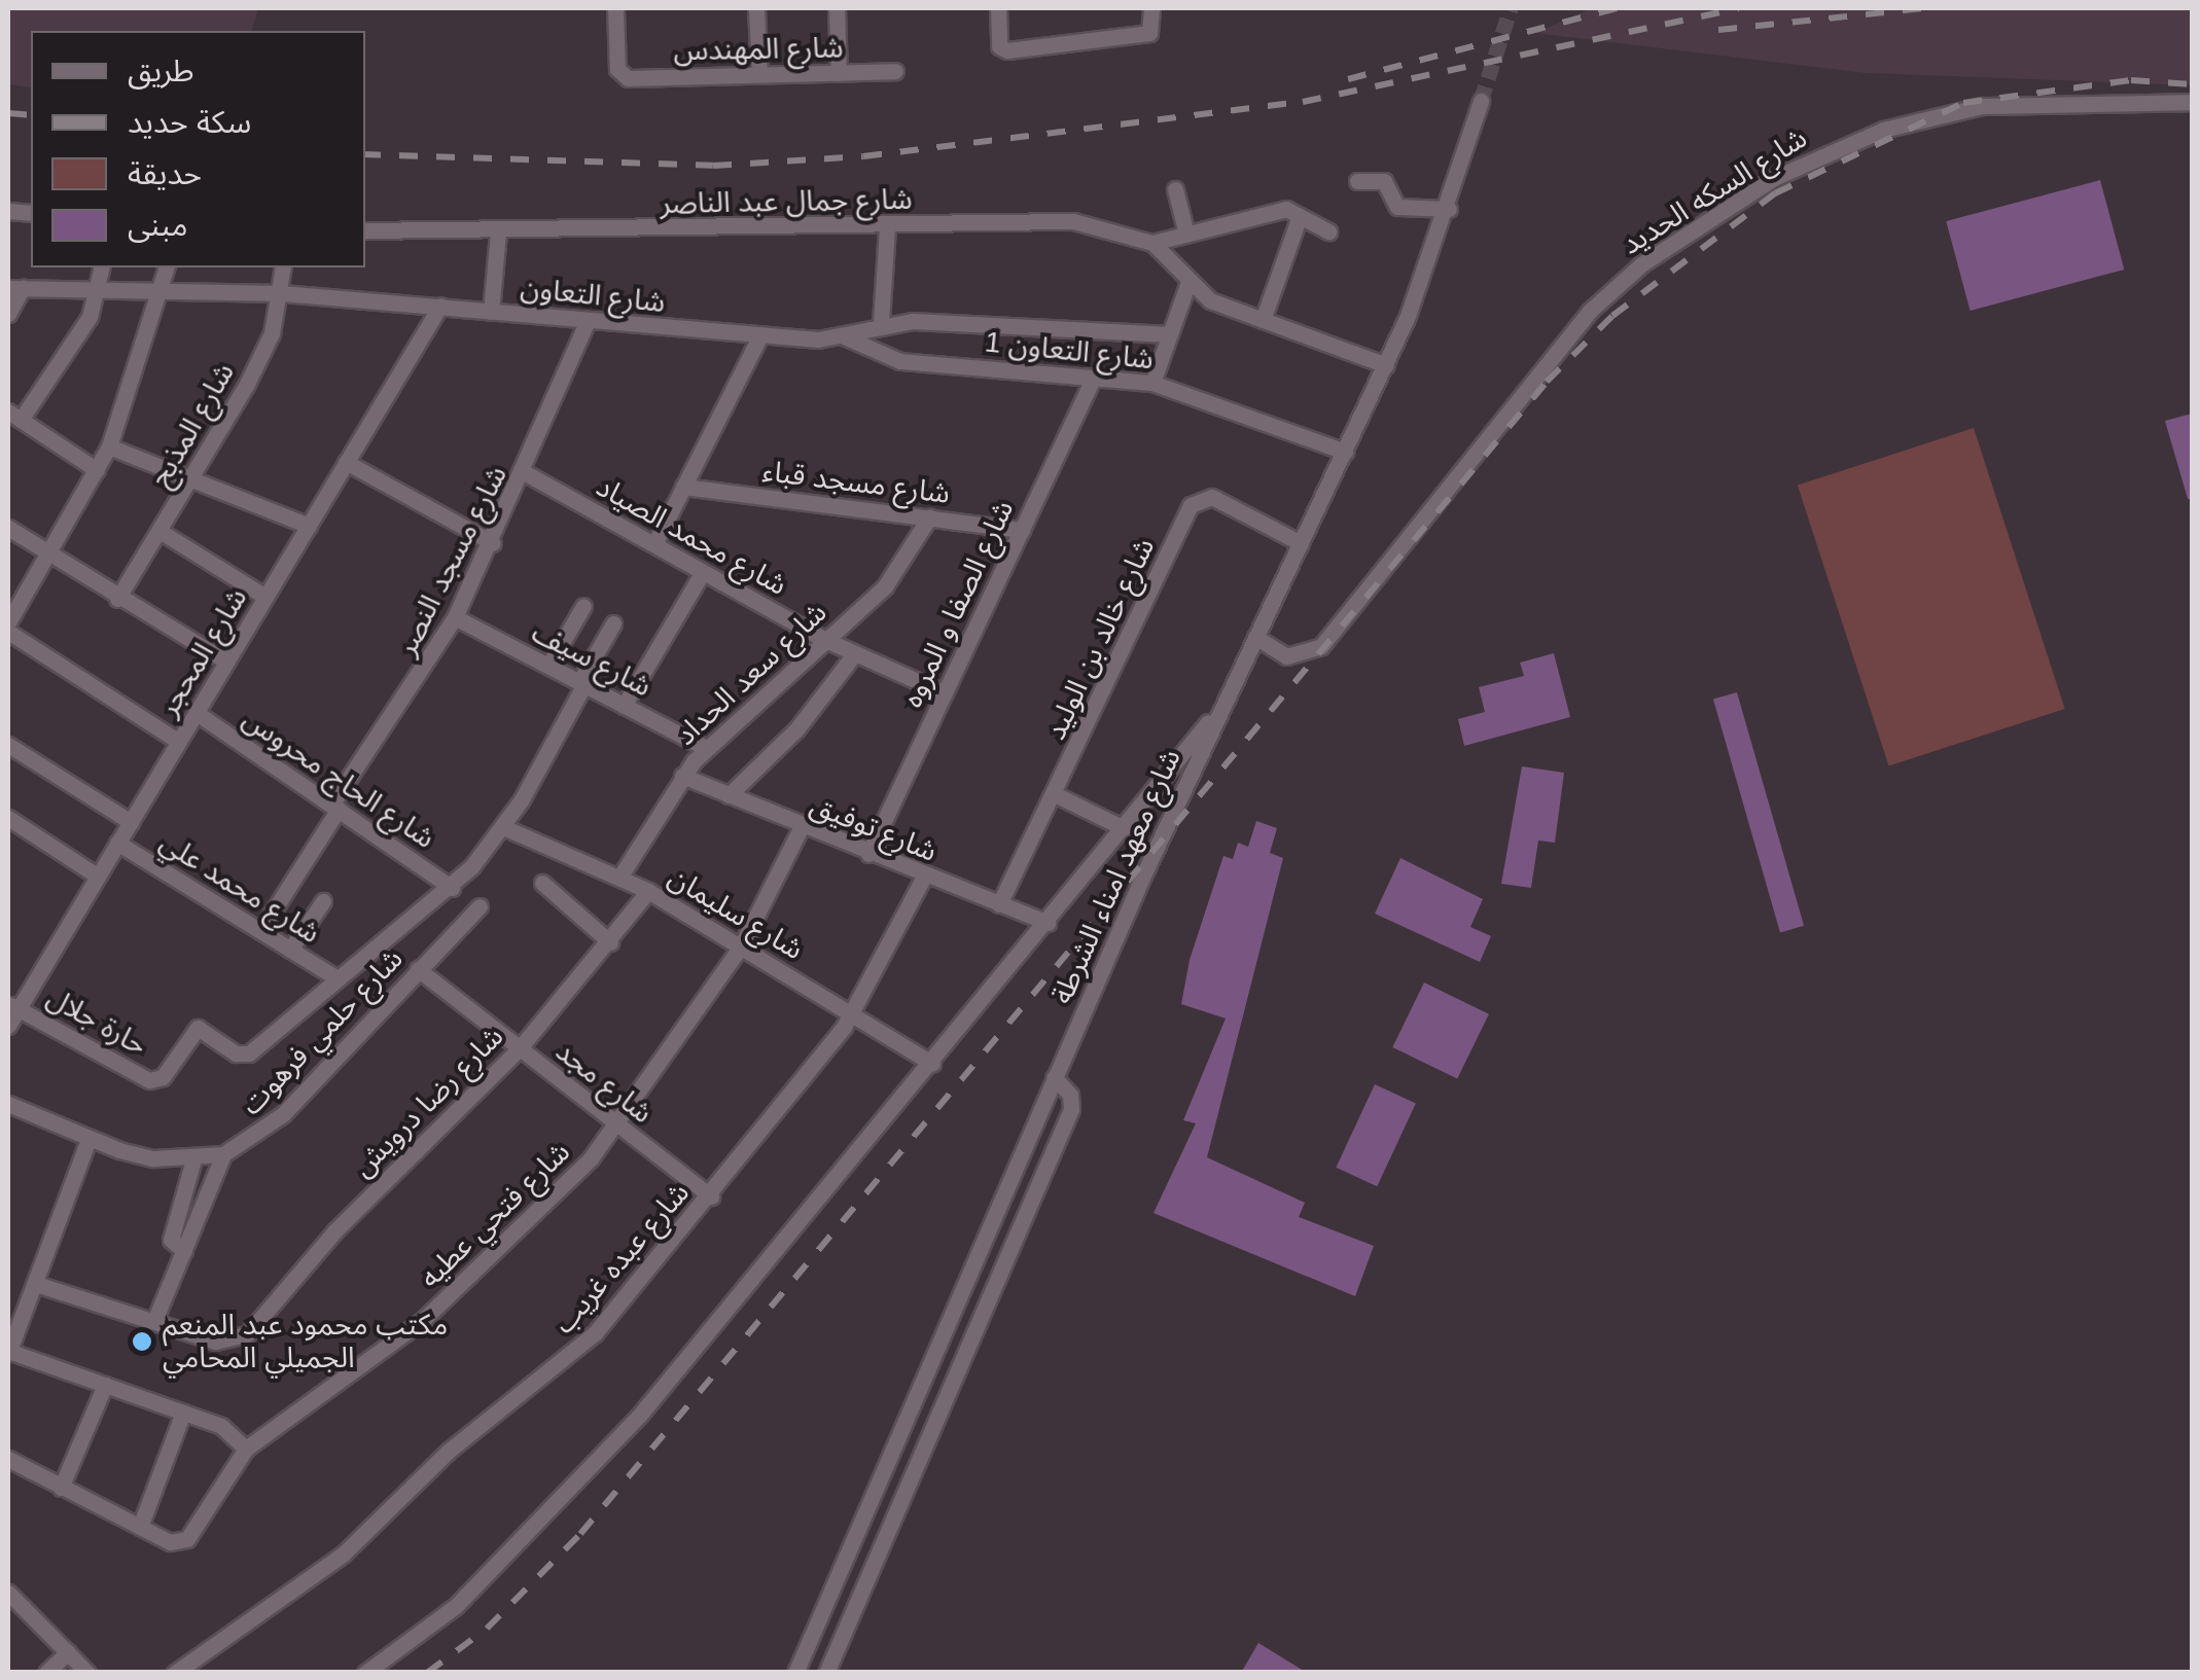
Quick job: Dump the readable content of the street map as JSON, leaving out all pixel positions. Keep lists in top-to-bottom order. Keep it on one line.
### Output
{"streets":{"street":["شارع المهندس","شارع السكه الحديد","شارع جمال عبد الناصر","شارع التعاون","شارع التعاون 1","شارع المذبح","شارع مسجد قباء","شارع محمد الصياد","شارع مسجد النصر","شارع الصفا و المروه","شارع خالد بن الوليد","شارع المحجر","شارع سيف","شارع سعد الحداد","شارع الحاج محروس","شارع توفيق","شارع معهد امناء الشرطة","شارع محمد علي","شارع سليمان","حارة جلال","شارع حلمي فرهوت","شارع مجد","شارع رضا درويش","شارع فتحي عطيه","شارع عبده غريب"]},"crossings":[["شارع السكه الحديد","شارع معهد امناء الشرطة"],["شارع التعاون","شارع التعاون 1"],["شارع التعاون","شارع المذبح"],["شارع التعاون","شارع مسجد النصر"],["شارع التعاون","شارع المحجر"],["شارع التعاون 1","شارع الصفا و المروه"],["شارع التعاون 1","شارع معهد امناء الشرطة"],["شارع مسجد قباء","شارع الصفا و المروه"],["شارع مسجد قباء","شارع سعد الحداد"],["شارع محمد الصياد","شارع مسجد النصر"],["شارع محمد الصياد","شارع الصفا و المروه"],["شارع محمد الصياد","شارع سعد الحداد"],["شارع مسجد النصر","شارع سيف"],["شارع مسجد النصر","شارع الحاج محروس"],["شارع مسجد النصر","شارع محمد علي"],["شارع الصفا و المروه","شارع توفيق"],["شارع خالد بن الوليد","شارع توفيق"],["شارع خالد بن الوليد","شارع معهد امناء الشرطة"],["شارع المحجر","شارع الحاج محروس"],["شارع المحجر","شارع محمد علي"],["شارع المحجر","حارة جلال"],["شارع سيف","شارع سعد الحداد"],["شارع سعد الحداد","شارع توفيق"],["شارع سعد الحداد","شارع سليمان"],["شارع توفيق","شارع فتحي عطيه"],["شارع توفيق","شارع عبده غريب"],["شارع محمد علي","حارة جلال"],["شارع سليمان","شارع رضا درويش"],["شارع سليمان","شارع فتحي عطيه"],["شارع سليمان","شارع عبده غريب"],["شارع حلمي فرهوت","شارع مجد"],["شارع مجد","شارع رضا درويش"],["شارع مجد","شارع فتحي عطيه"],["شارع مجد","شارع عبده غريب"]],"places":["مكتب محمود عبد المنعم الجميلي المحامي"],"legend":["طريق","سكة حديد","حديقة","مبنى"]}
